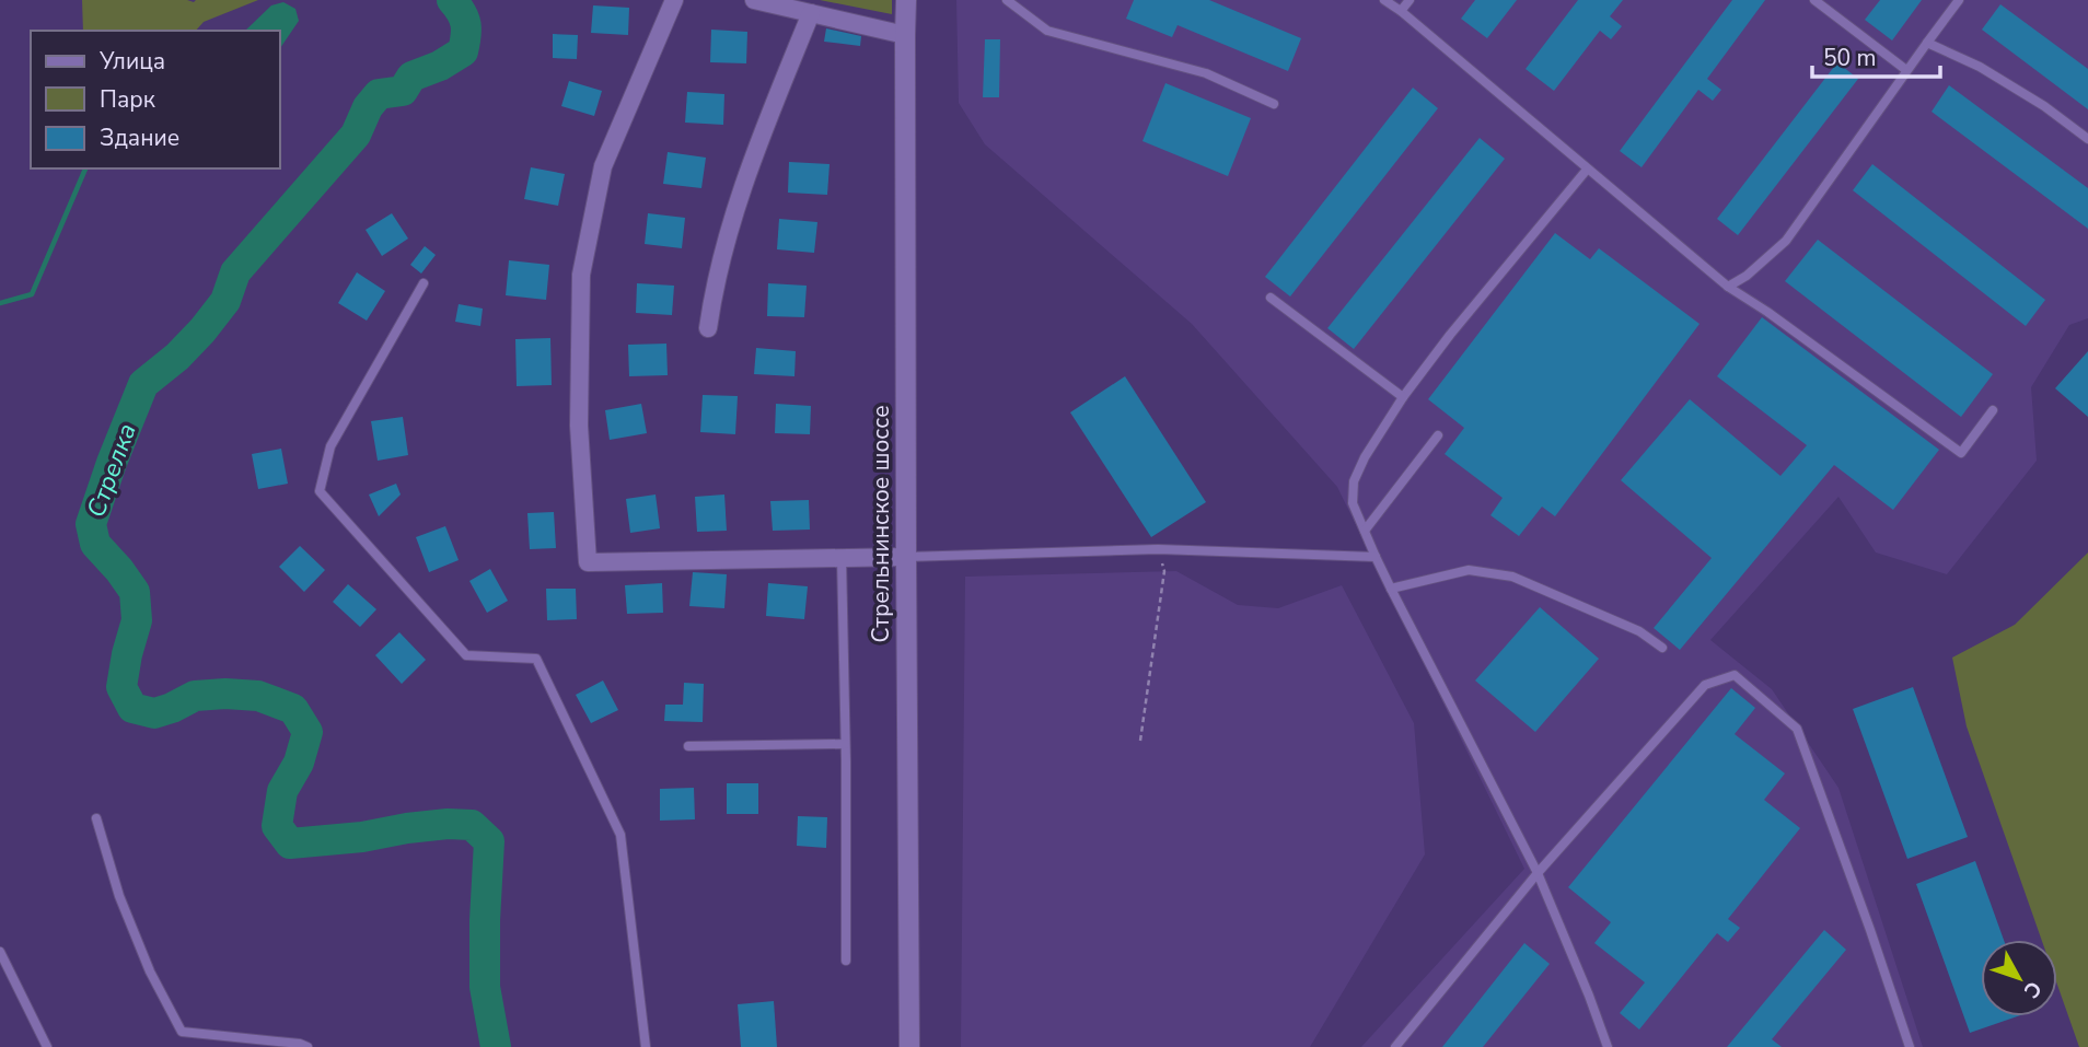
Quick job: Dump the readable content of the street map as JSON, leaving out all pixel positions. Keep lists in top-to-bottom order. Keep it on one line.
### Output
{"streets":{"main road":["Стрельнинское шоссе"]},"water":["Стрелка"],"legend":["Улица","Парк","Здание"],"scale_bar":"50 m","north":"bottom right"}
